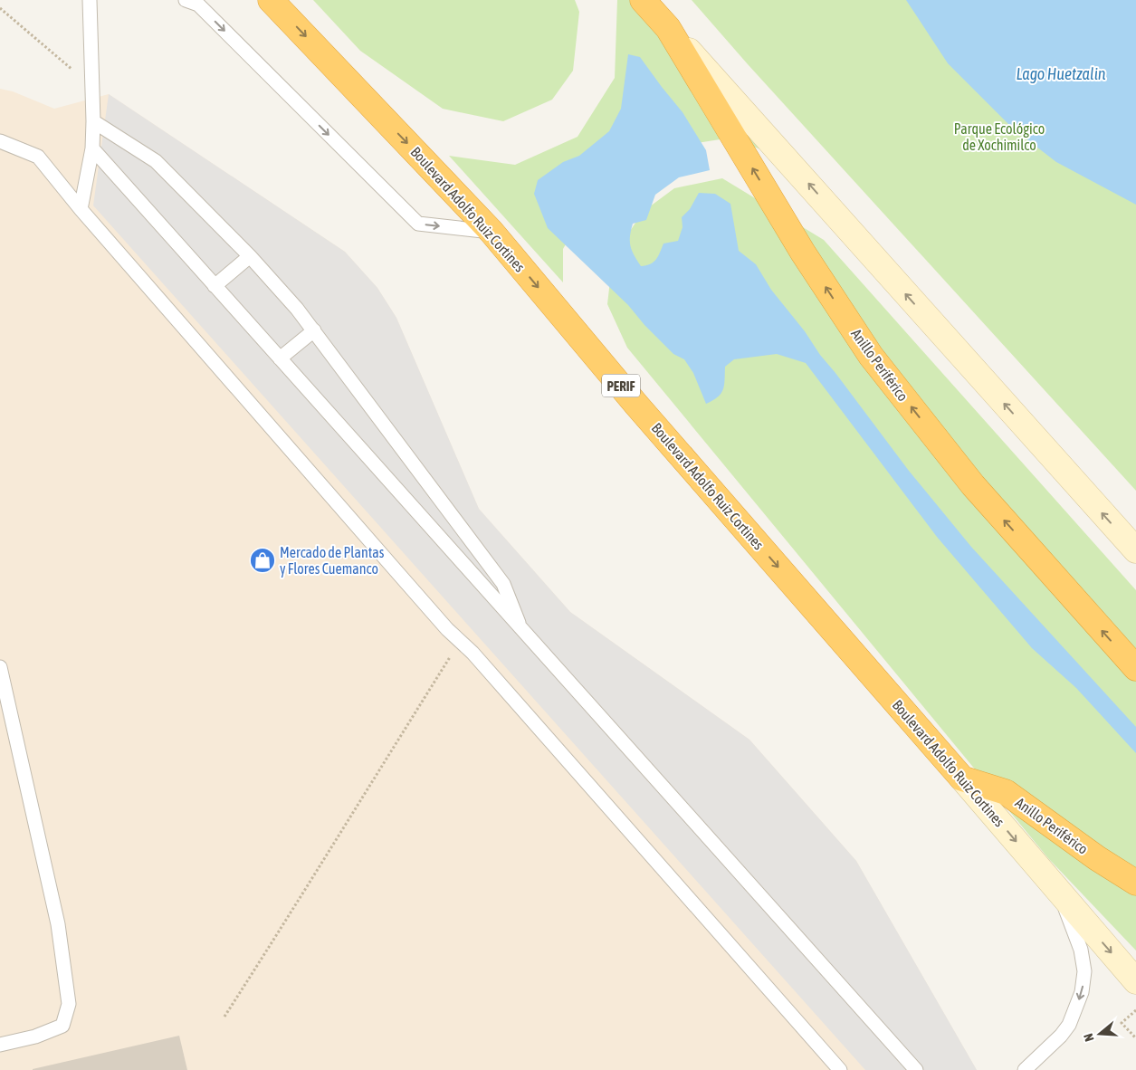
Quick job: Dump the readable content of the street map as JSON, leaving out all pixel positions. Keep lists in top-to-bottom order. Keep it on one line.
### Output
{"streets":{"highway":["Boulevard Adolfo Ruiz Cortines","Anillo Periférico","PERIF"]},"crossings":[["Boulevard Adolfo Ruiz Cortines","Anillo Periférico"]],"one_way":["Boulevard Adolfo Ruiz Cortines","Anillo Periférico"],"water":["Lago Huetzalin"],"parks":["Parque Ecológico de Xochimilco"],"places":{"shop":["Mercado de Plantas y Flores Cuemanco"]},"north":"left"}
